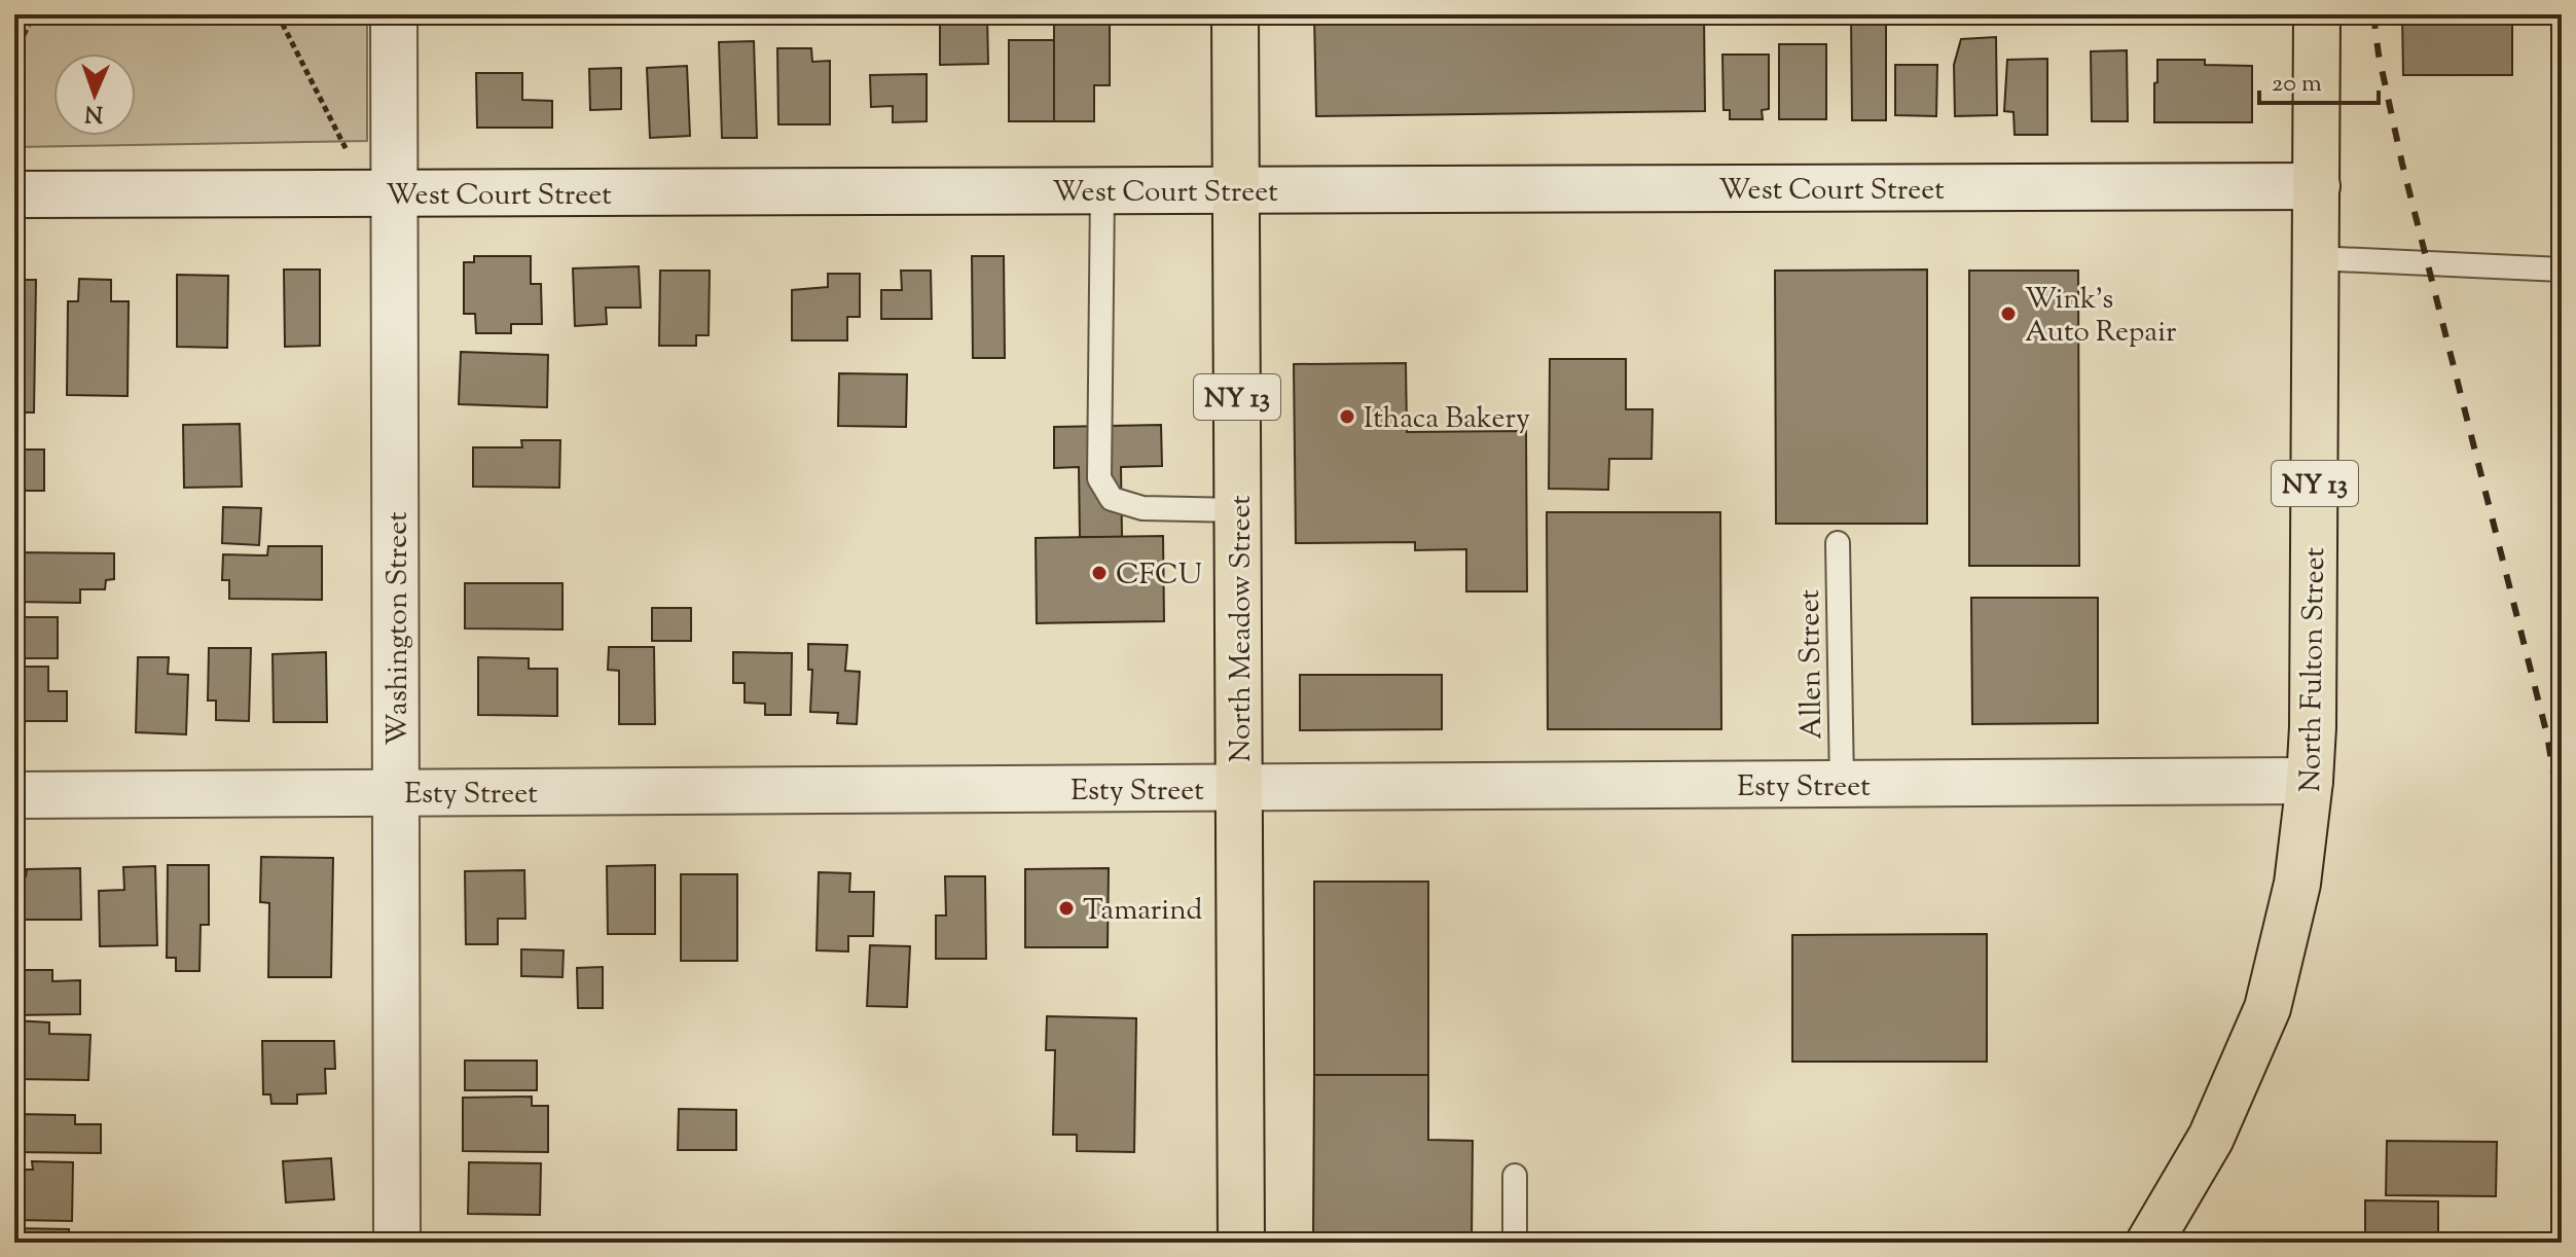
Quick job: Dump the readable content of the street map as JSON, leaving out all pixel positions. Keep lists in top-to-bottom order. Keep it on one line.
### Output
{"streets":{"highway":["NY 13","North Meadow Street","North Fulton Street"],"street":["West Court Street","Washington Street","Esty Street"],"lane":["Allen Street"]},"crossings":[["West Court Street","Washington Street"],["West Court Street","North Meadow Street"],["West Court Street","North Fulton Street"],["Washington Street","Esty Street"],["North Meadow Street","Esty Street"],["Allen Street","Esty Street"],["North Fulton Street","Esty Street"]],"places":["Wink's Auto Repair","Ithaca Bakery","CFCU","Tamarind"],"scale_bar":"20 m","north":"bottom"}
